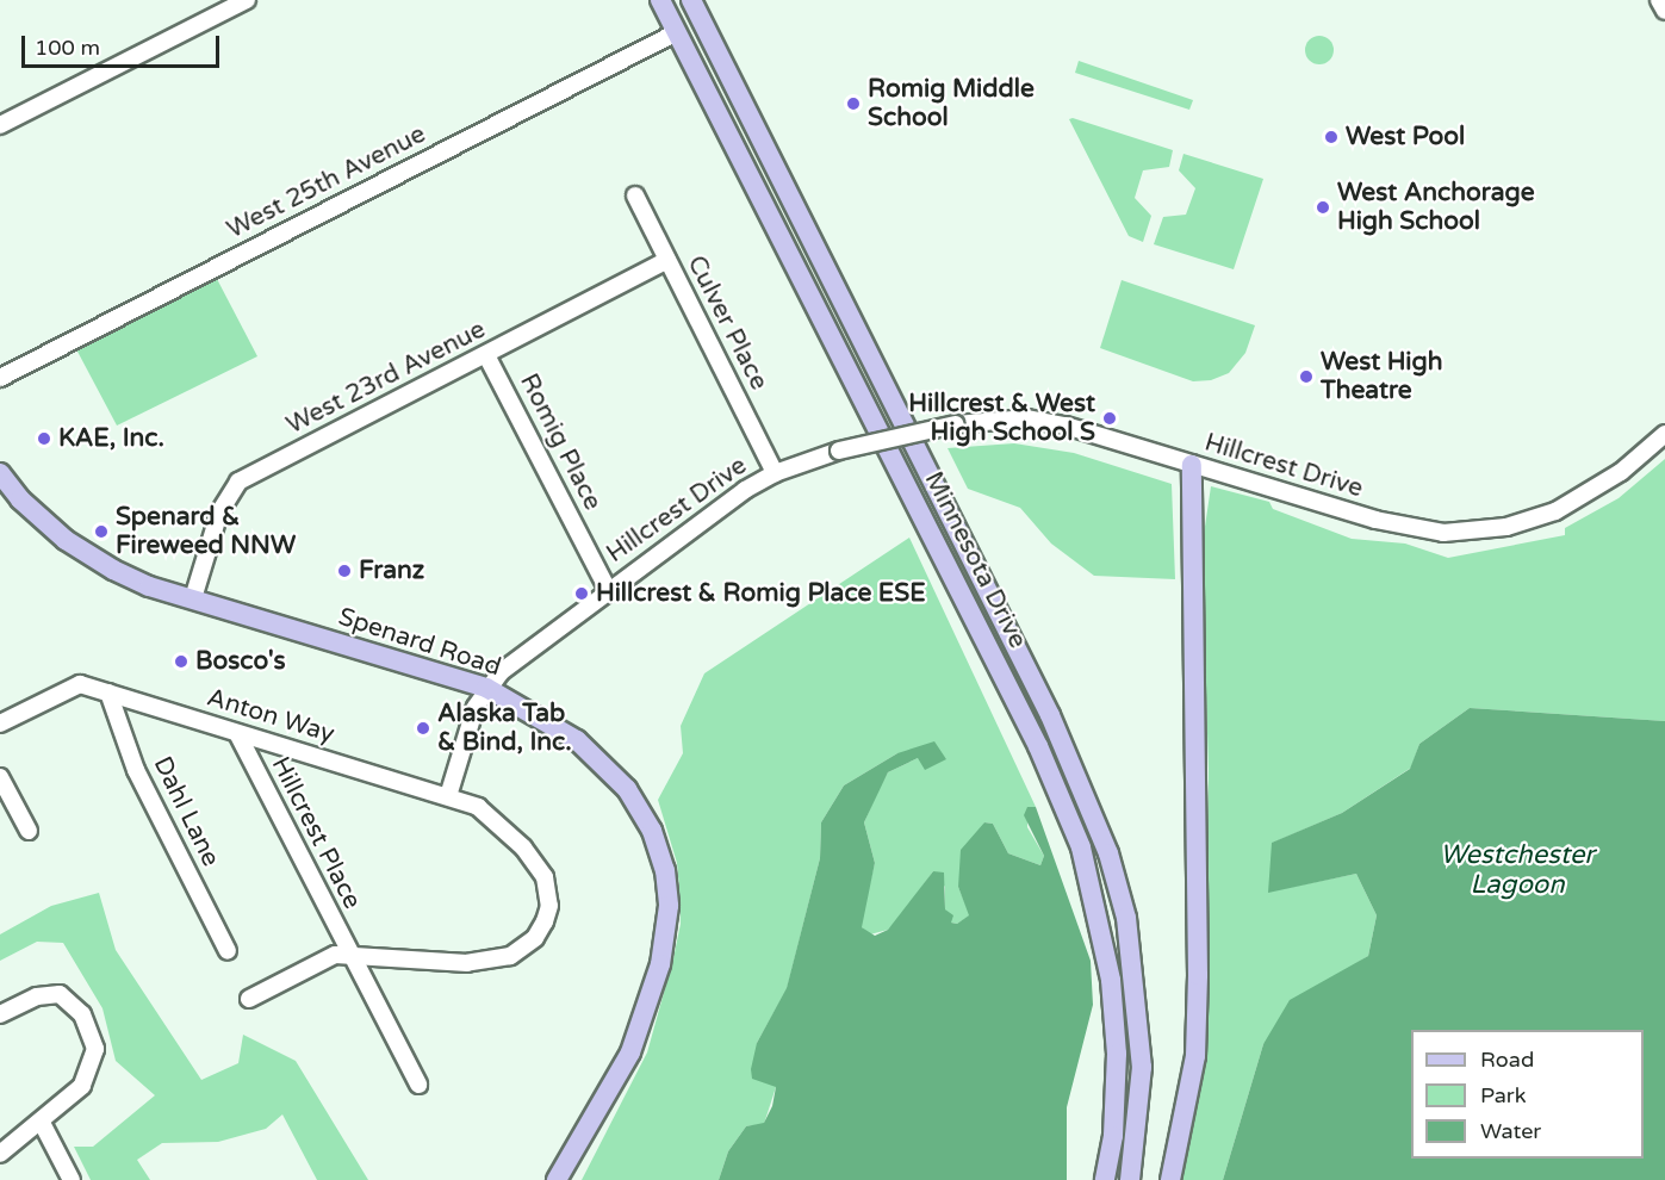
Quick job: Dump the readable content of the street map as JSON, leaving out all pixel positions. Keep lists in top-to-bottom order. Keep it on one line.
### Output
{"streets":{"main road":["Minnesota Drive","Spenard Road"],"street":["West 25th Avenue","Culver Place","West 23rd Avenue","Romig Place","Hillcrest Drive","Anton Way","Dahl Lane","Hillcrest Place"]},"crossings":[["West 25th Avenue","Minnesota Drive"],["Culver Place","West 23rd Avenue"],["Culver Place","Hillcrest Drive"],["West 23rd Avenue","Romig Place"],["West 23rd Avenue","Spenard Road"],["Romig Place","Hillcrest Drive"],["Hillcrest Drive","Spenard Road"],["Hillcrest Drive","Anton Way"],["Anton Way","Dahl Lane"],["Anton Way","Hillcrest Place"]],"water":["Westchester Lagoon"],"places":["Romig Middle School","West Pool","West Anchorage High School","West High Theatre","Hillcrest & West High School S","KAE, Inc.","Spenard & Fireweed NNW","Franz","Hillcrest & Romig Place ESE","Bosco's","Alaska Tab & Bind, Inc."],"legend":["Road","Park","Water"],"scale_bar":"100 m"}
